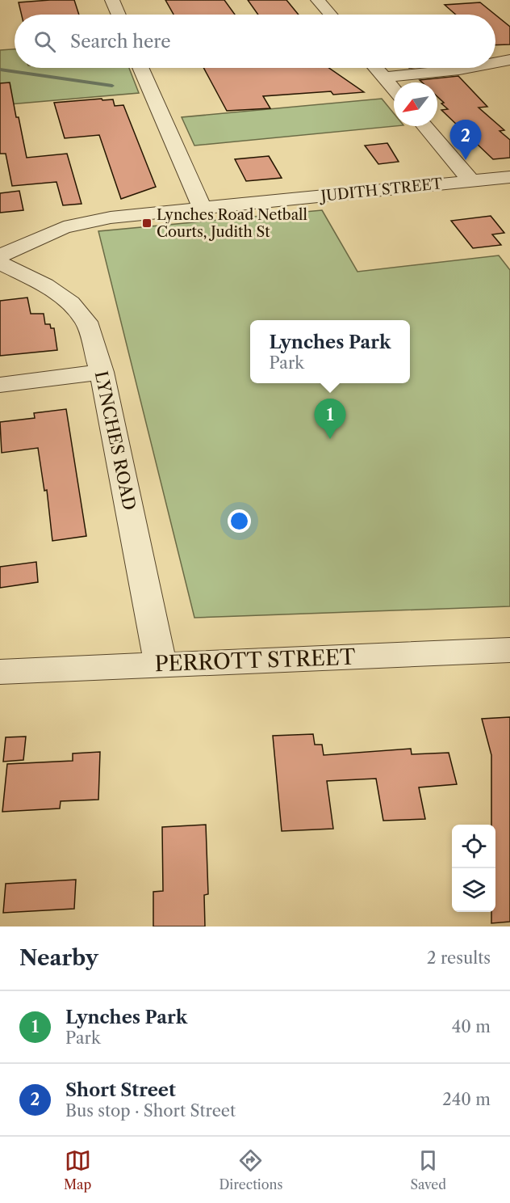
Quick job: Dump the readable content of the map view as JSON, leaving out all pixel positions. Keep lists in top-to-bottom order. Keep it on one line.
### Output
{"streets":{"street":["JUDITH STREET","LYNCHES ROAD","PERROTT STREET"]},"crossings":[["LYNCHES ROAD","PERROTT STREET"]],"places":{"transit":["Lynches Road Netball Courts, Judith St"]},"north":"bottom left","page":{"search":"Search here","pins":["2","1"],"popup":["Lynches Park","Park"],"heading":["Nearby","2 results"],"list":[{"mark":"1","name":"Lynches Park","note":"Park","value":"40 m"},{"mark":"2","name":"Short Street","note":"Bus stop · Short Street","value":"240 m"}],"nav":["Map","Directions","Saved"]}}
